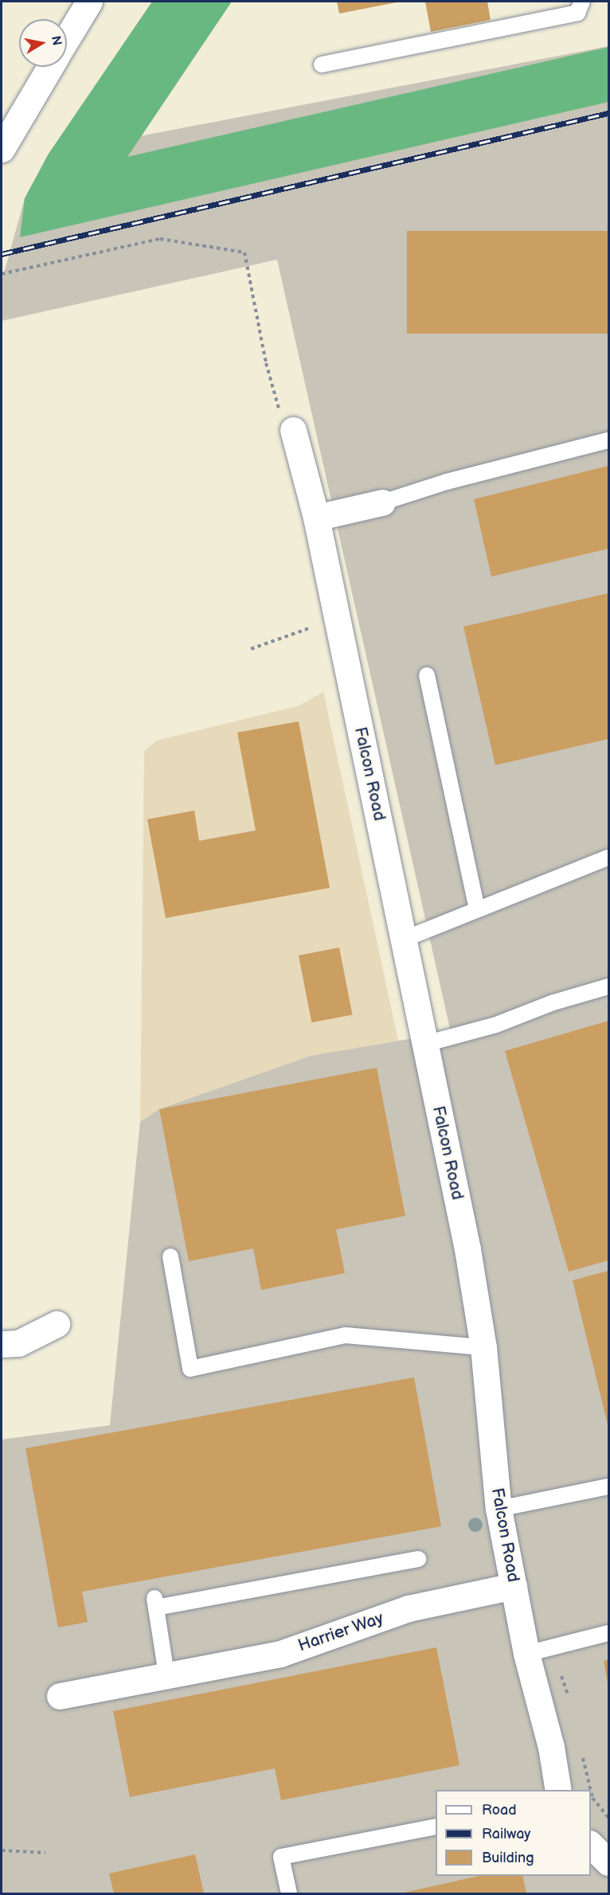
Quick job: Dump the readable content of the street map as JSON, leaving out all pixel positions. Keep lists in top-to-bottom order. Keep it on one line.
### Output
{"streets":{"street":["Falcon Road","Harrier Way"]},"crossings":[["Falcon Road","Harrier Way"]],"legend":["Road","Railway","Building"],"north":"right"}
